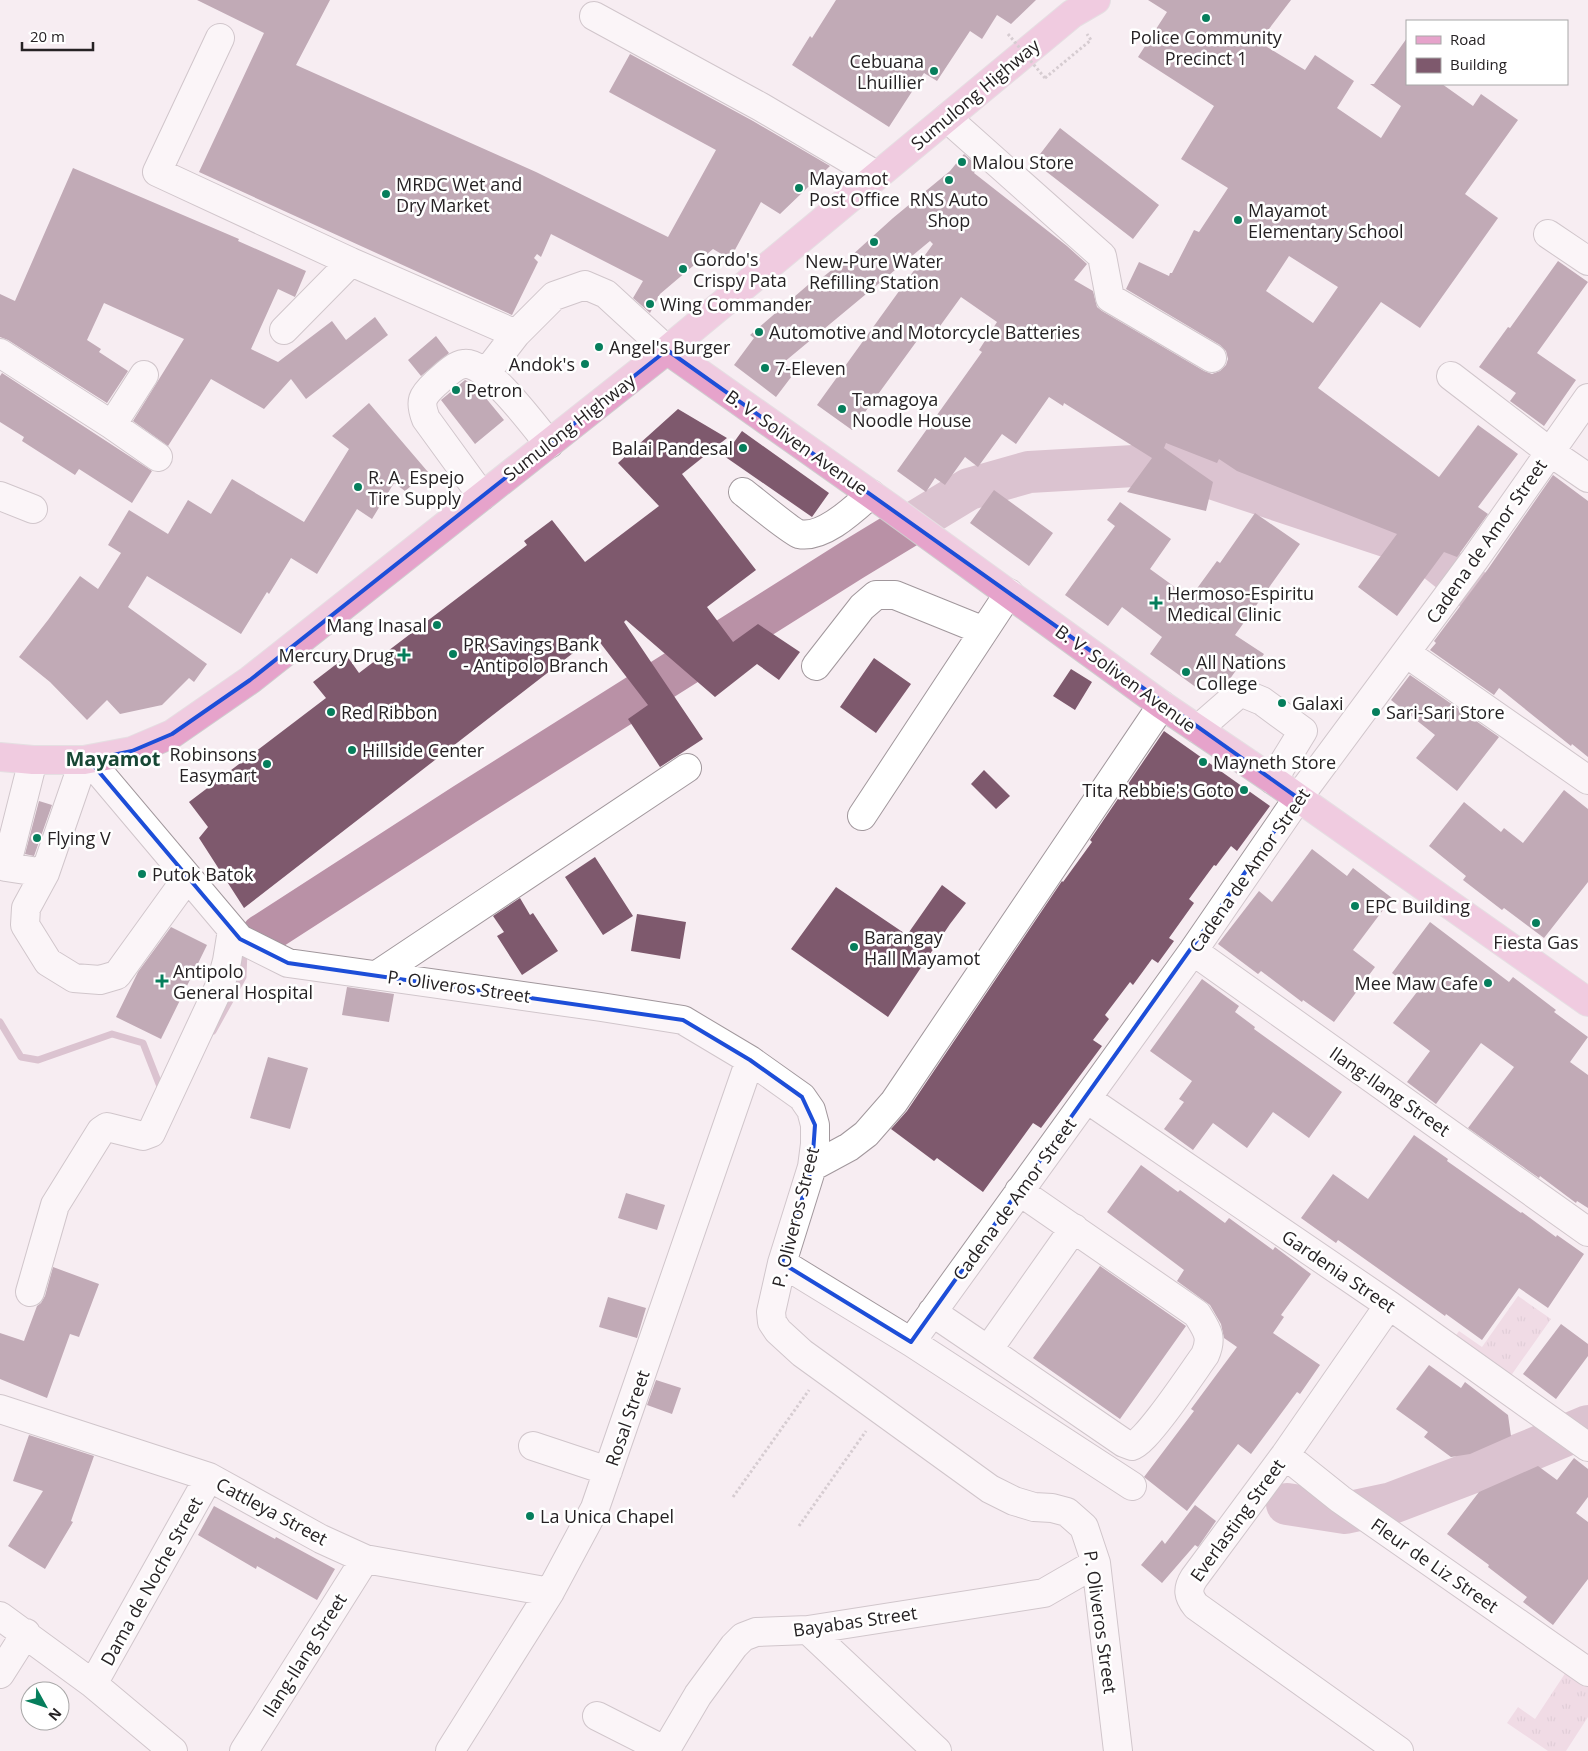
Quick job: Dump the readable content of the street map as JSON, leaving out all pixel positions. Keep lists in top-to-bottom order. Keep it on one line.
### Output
{"streets":{"main road":["Sumulong Highway","B. V. Soliven Avenue"],"street":["Cadena de Amor Street","P. Oliveros Street","Ilang-Ilang Street","Gardenia Street","Rosal Street","Cattleya Street","Everlasting Street","Fleur de Liz Street","Dama de Noche Street","Bayabas Street"]},"crossings":[["Sumulong Highway","B. V. Soliven Avenue"],["Sumulong Highway","P. Oliveros Street"],["B. V. Soliven Avenue","Cadena de Amor Street"],["Cadena de Amor Street","Ilang-Ilang Street"],["Cadena de Amor Street","Gardenia Street"],["P. Oliveros Street","Rosal Street"],["P. Oliveros Street","Bayabas Street"],["Ilang-Ilang Street","Cattleya Street"],["Gardenia Street","Everlasting Street"],["Rosal Street","Cattleya Street"],["Cattleya Street","Dama de Noche Street"],["Everlasting Street","Fleur de Liz Street"]],"districts":["Mayamot"],"places":{"other":["Police Community Precinct 1","Cebuana Lhuillier","Malou Store","RNS Auto Shop","Mayamot Post Office","MRDC Wet and Dry Market","Mayamot Elementary School","New-Pure Water Refilling Station","Gordo's Crispy Pata","Wing Commander","Automotive and Motorcycle Batteries","Angel's Burger","Andok's","7-Eleven","Petron","Tamagoya Noodle House","Balai Pandesal","R. A. Espejo Tire Supply","Mang Inasal","PR Savings Bank - Antipolo Branch","All Nations College","Galaxi","Red Ribbon","Sari-Sari Store","Hillside Center","Mayneth Store","Robinsons Easymart","Tita Rebbie's Goto","Flying V","Putok Batok","EPC Building","Fiesta Gas","Barangay Hall Mayamot","Mee Maw Cafe","La Unica Chapel"],"health":["Hermoso-Espiritu Medical Clinic","Mercury Drug","Antipolo General Hospital"]},"legend":["Road","Building"],"scale_bar":"20 m","north":"bottom right"}
